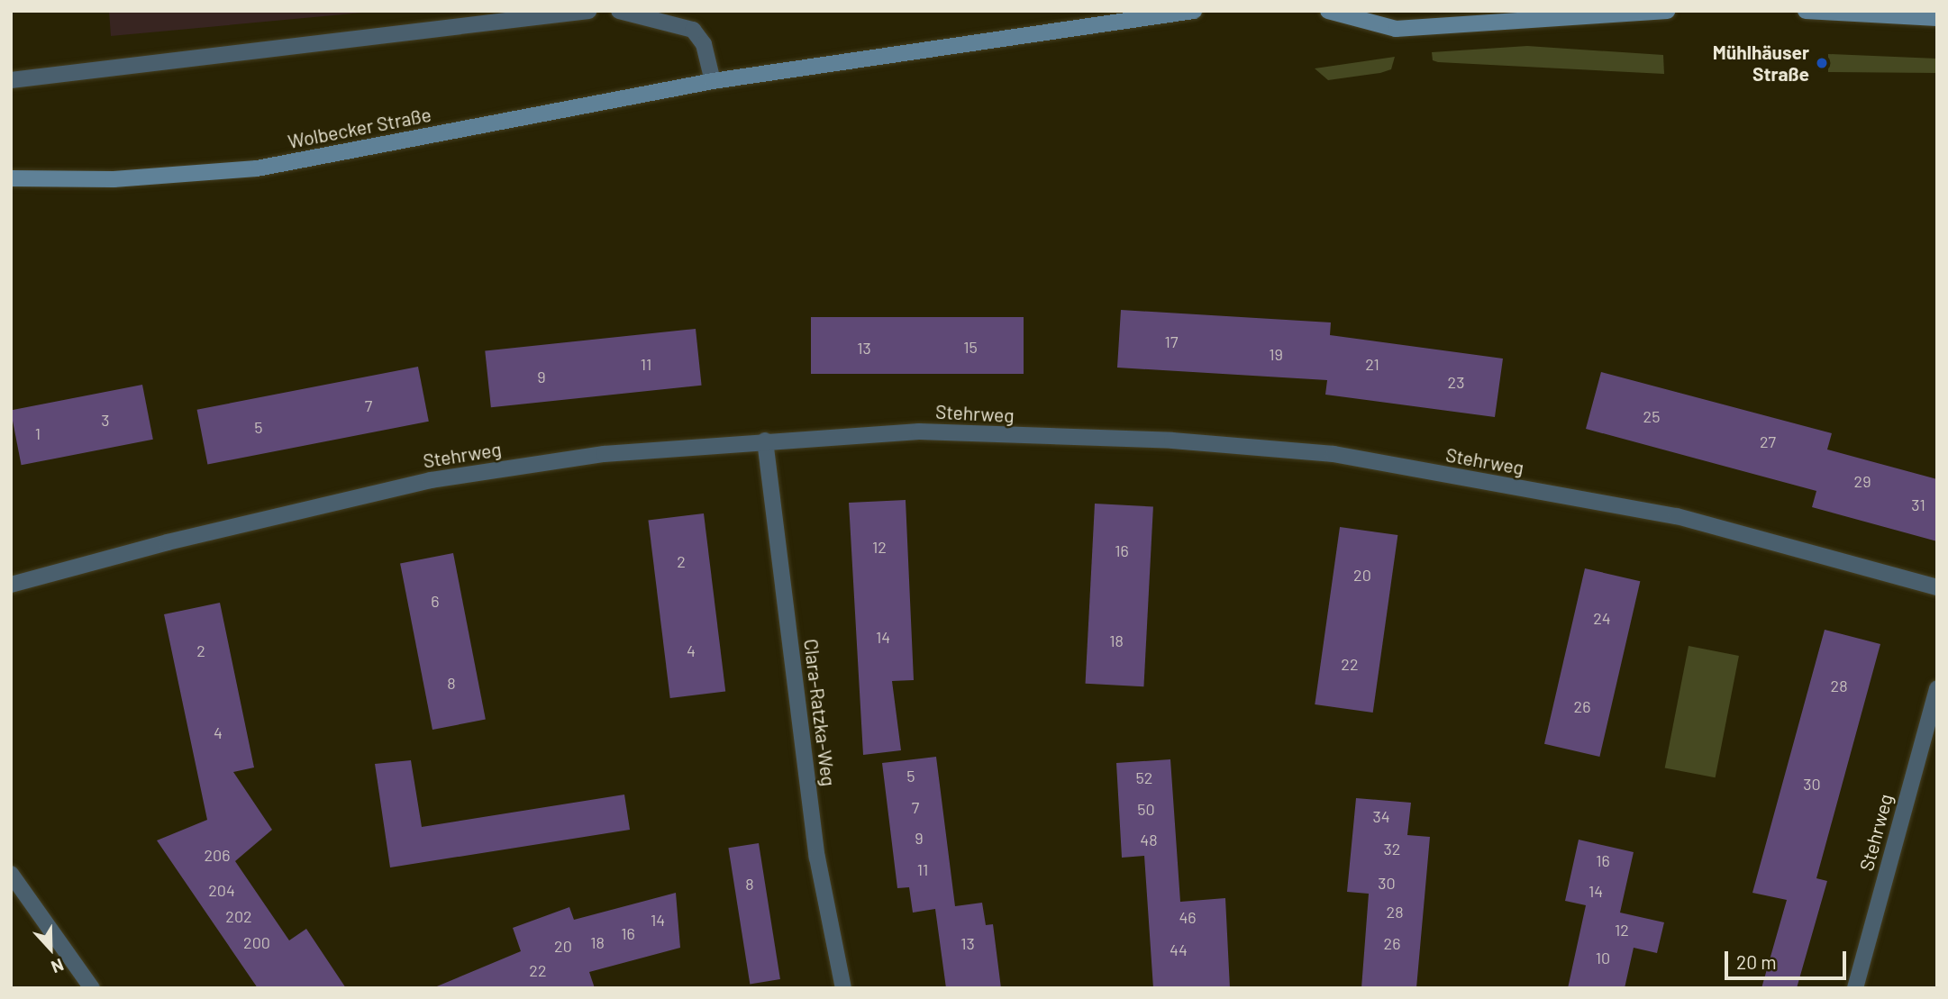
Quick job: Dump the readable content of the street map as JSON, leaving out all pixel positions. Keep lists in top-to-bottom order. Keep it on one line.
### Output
{"streets":{"main road":["Wolbecker Straße"],"street":["Stehrweg","Clara-Ratzka-Weg"]},"crossings":[["Stehrweg","Clara-Ratzka-Weg"]],"places":["Mühlhäuser Straße"],"house_numbers":["17","15","13","19","11","21","9","23","7","25","3","5","1","27","29","31","12","16","2","20","6","24","14","18","2","4","22","8","28","26","4","5","52","30","7","50","34","9","48","32","206","16","11","30","8","204","14","28","202","46","14","12","16","200","18","13","26","20","44","10","22"],"scale_bar":"20 m","north":"bottom"}
